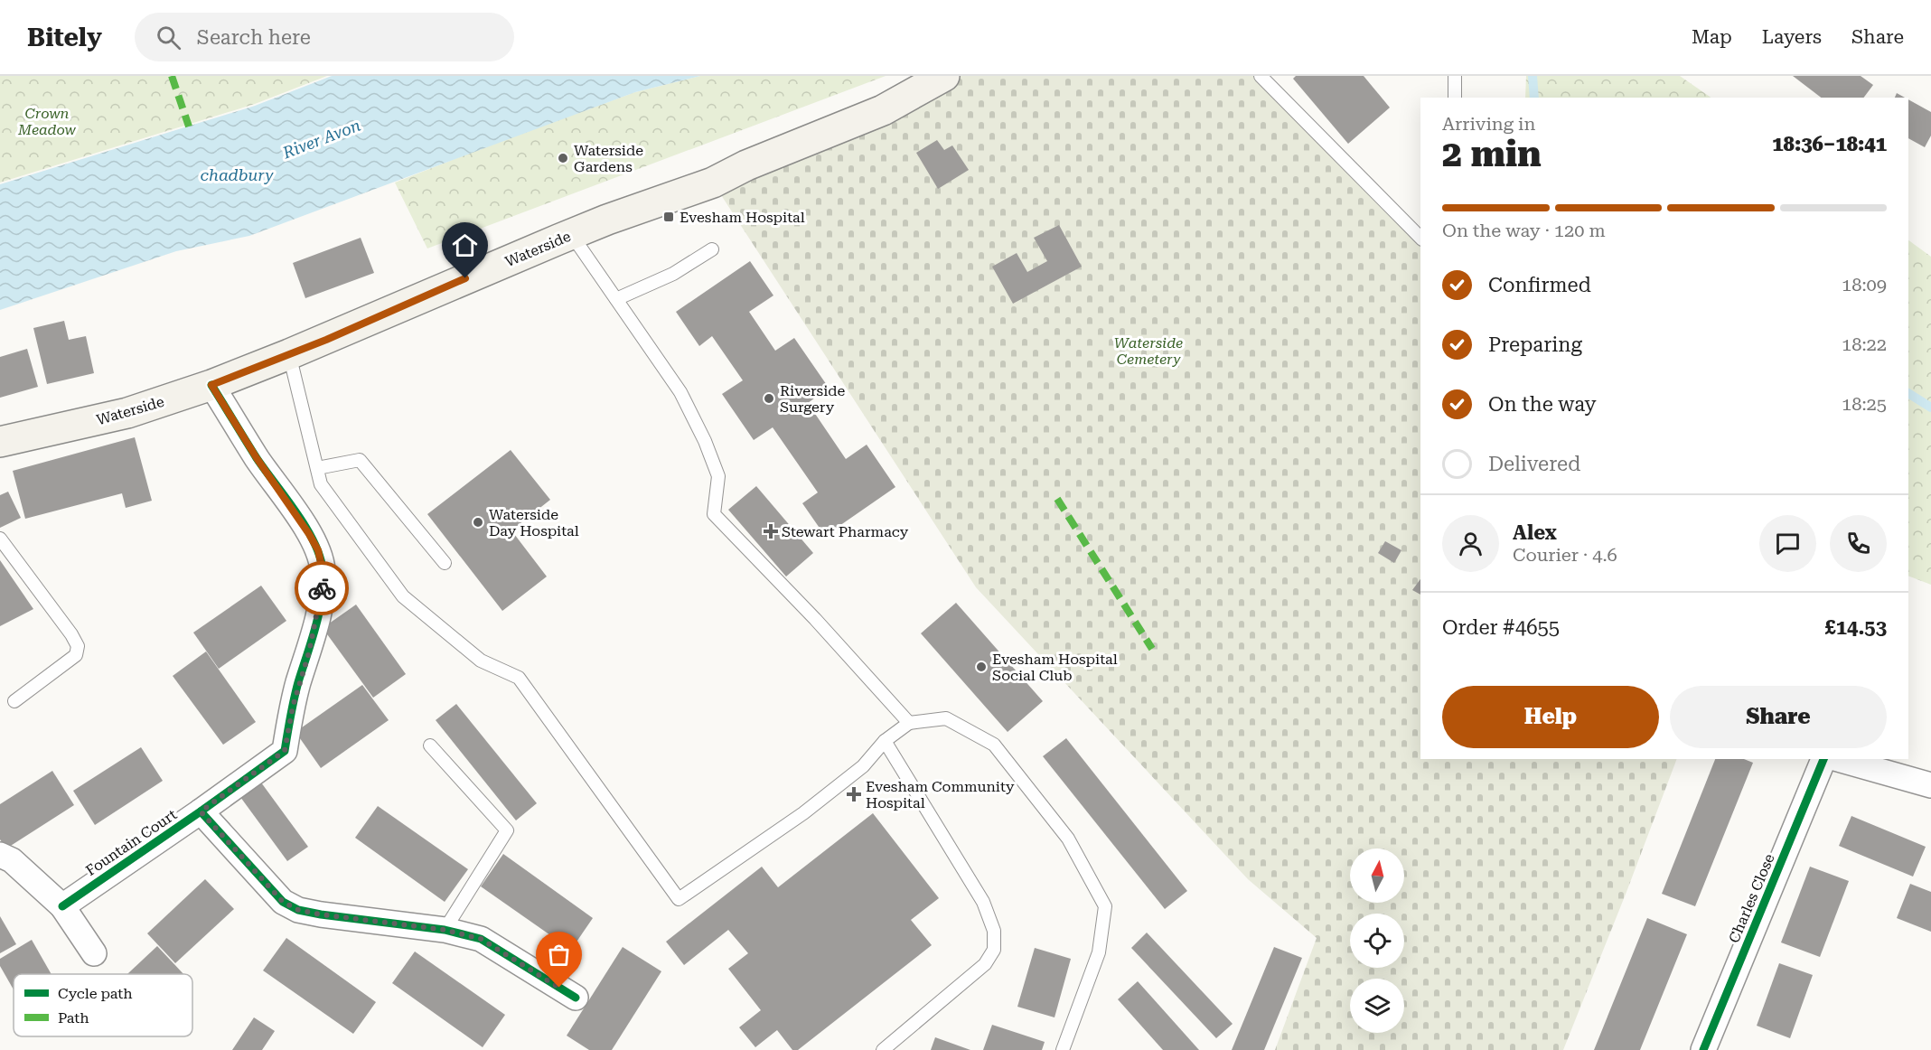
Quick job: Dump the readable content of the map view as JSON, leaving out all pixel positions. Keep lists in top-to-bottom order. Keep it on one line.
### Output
{"streets":{"main road":["Waterside"],"street":["Fountain Court","Charles Close"]},"crossings":[["Waterside","Fountain Court"]],"water":["River Avon","chadbury"],"parks":["Crown Meadow","Waterside Cemetery"],"places":{"other":["Waterside Gardens","Riverside Surgery","Waterside Day Hospital","Evesham Hospital Social Club"],"transit":["Evesham Hospital"],"health":["Stewart Pharmacy","Evesham Community Hospital"]},"legend":["Cycle path","Path"],"north":"top","page":{"header":"Bitely","search":"Search here","nav":["Map","Layers","Share"],"heading":["2 min","Arriving in","18:36–18:41"],"panel":["Alex","Courier · 4.6","Order #4655","£14.53"],"bar":"On the way · 120 m","list":[["Confirmed","18:09"],["Preparing","18:22"],["On the way","18:25"],"Delivered"],"buttons":["Help","Share"]}}
